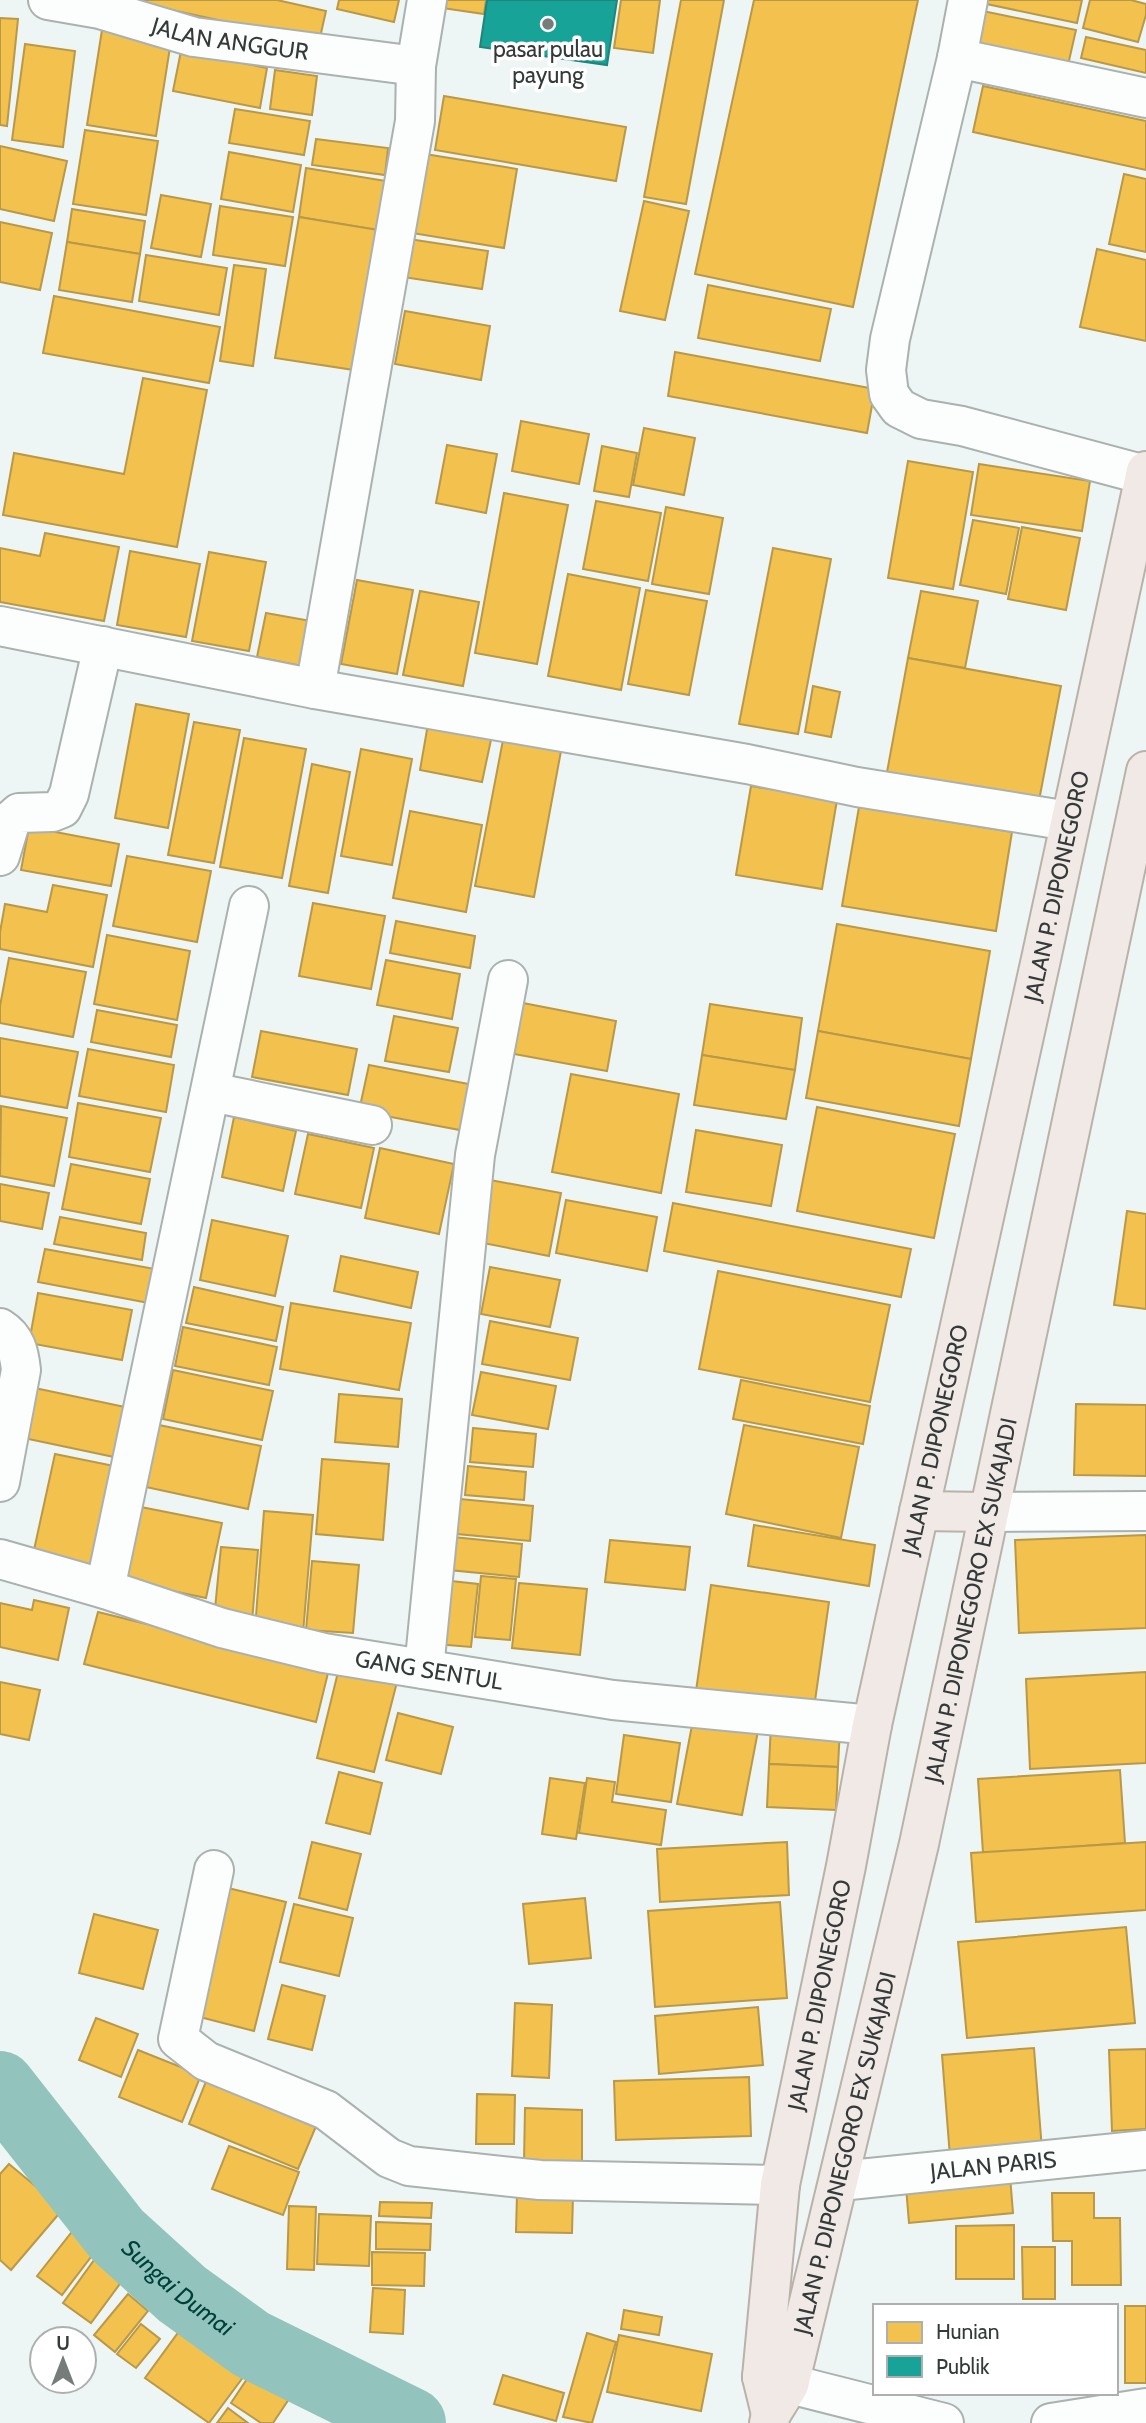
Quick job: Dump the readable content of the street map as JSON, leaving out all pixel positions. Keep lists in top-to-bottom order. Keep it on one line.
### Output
{"streets":{"main road":["JALAN P. DIPONEGORO","JALAN P. DIPONEGORO EX SUKAJADI"],"street":["JALAN ANGGUR","GANG SENTUL","JALAN PARIS"]},"crossings":[["JALAN P. DIPONEGORO","JALAN P. DIPONEGORO EX SUKAJADI"],["JALAN P. DIPONEGORO","GANG SENTUL"],["JALAN P. DIPONEGORO EX SUKAJADI","JALAN PARIS"]],"water":["Sungai Dumai"],"places":["pasar pulau payung"],"legend":["Hunian","Publik"],"north":"top"}
